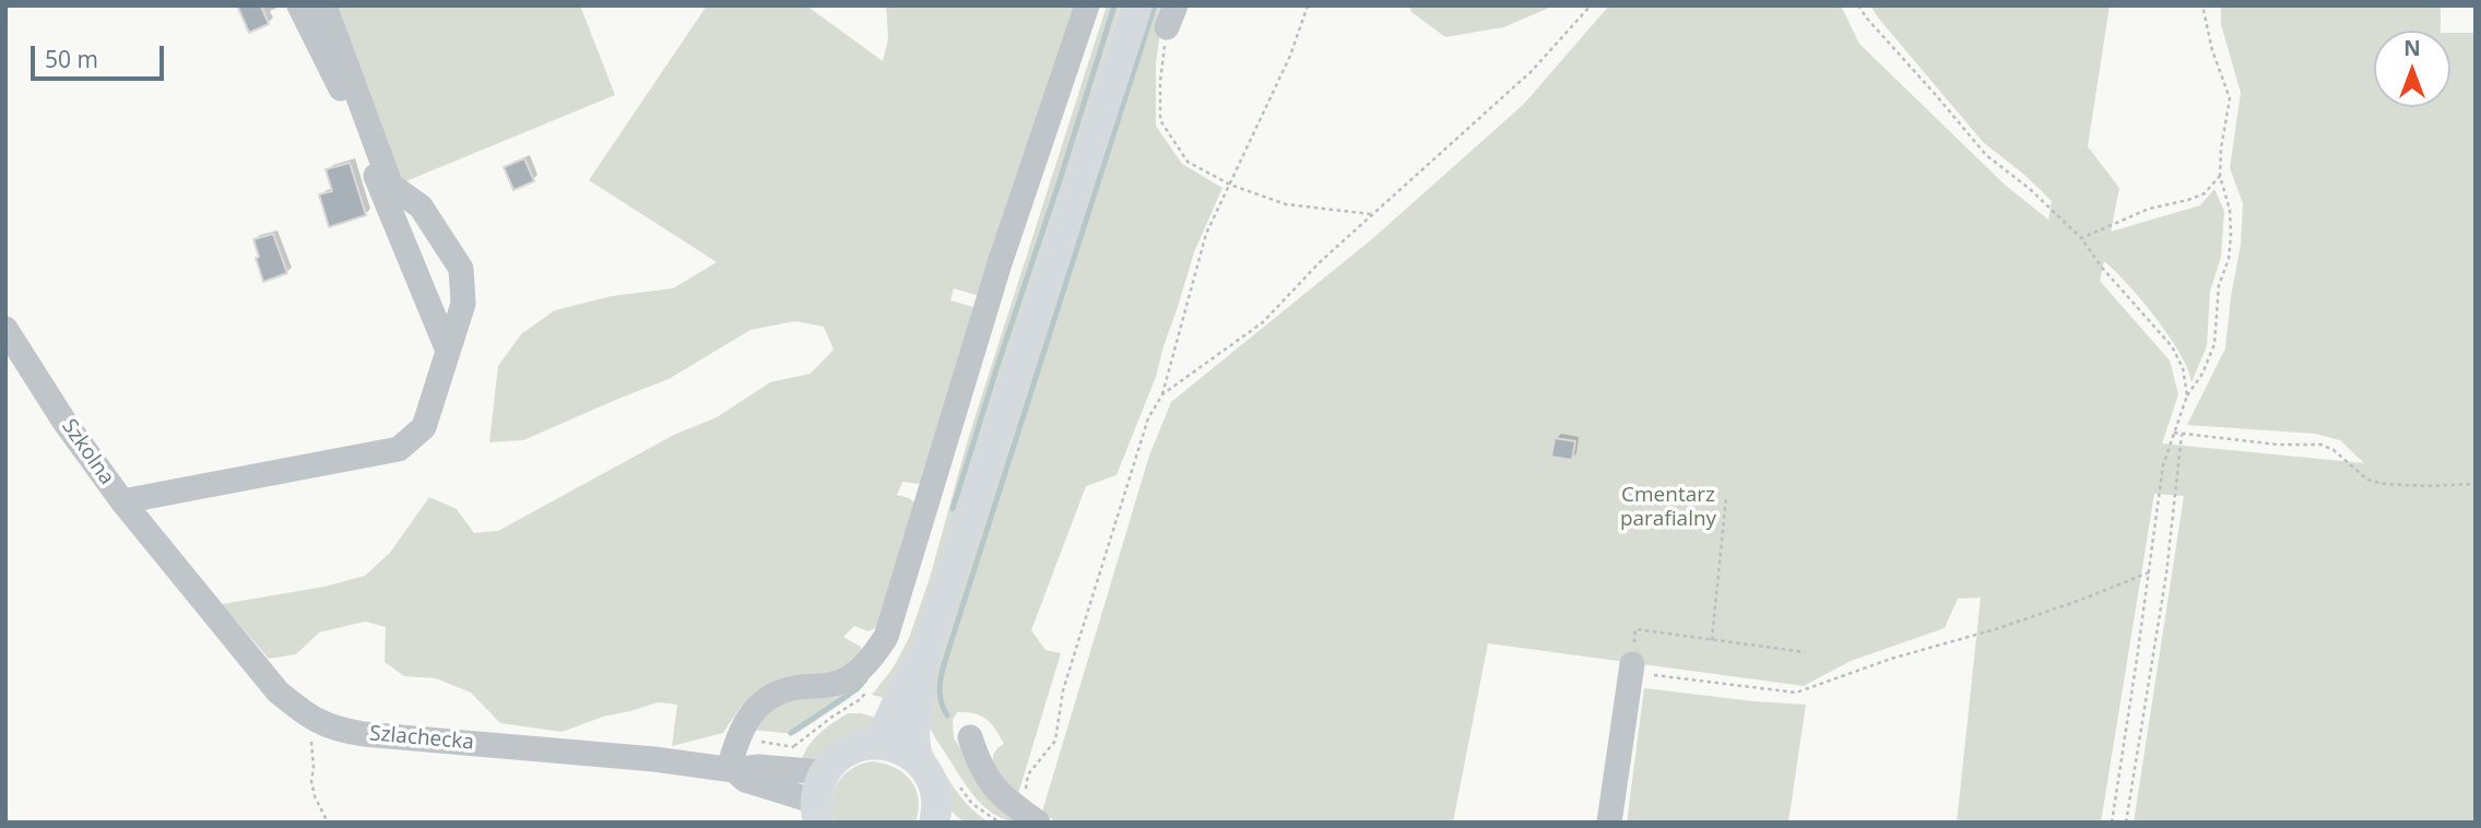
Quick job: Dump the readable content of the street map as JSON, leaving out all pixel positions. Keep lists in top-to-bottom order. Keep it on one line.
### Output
{"streets":{"street":["Szkolna","Szlachecka"]},"crossings":[["Szkolna","Szlachecka"]],"parks":["Cmentarz parafialny"],"scale_bar":"50 m","north":"top"}
